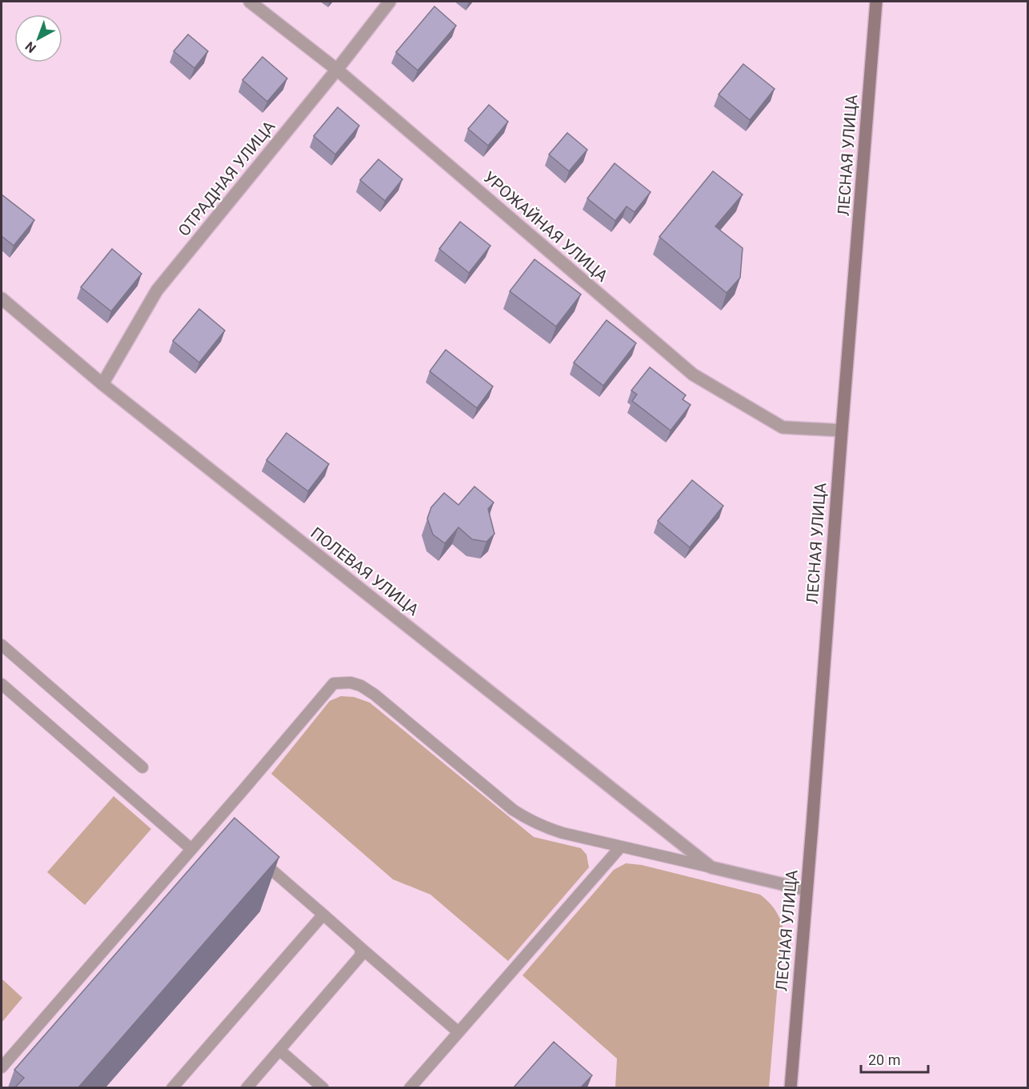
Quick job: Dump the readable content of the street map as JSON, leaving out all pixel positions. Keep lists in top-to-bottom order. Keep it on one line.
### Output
{"streets":{"main road":["ЛЕСНАЯ УЛИЦА"],"street":["ОТРАДНАЯ УЛИЦА","УРОЖАЙНАЯ УЛИЦА","ПОЛЕВАЯ УЛИЦА"]},"crossings":[["ЛЕСНАЯ УЛИЦА","УРОЖАЙНАЯ УЛИЦА"],["ОТРАДНАЯ УЛИЦА","УРОЖАЙНАЯ УЛИЦА"],["ОТРАДНАЯ УЛИЦА","ПОЛЕВАЯ УЛИЦА"]],"scale_bar":"20 m","north":"bottom left"}
